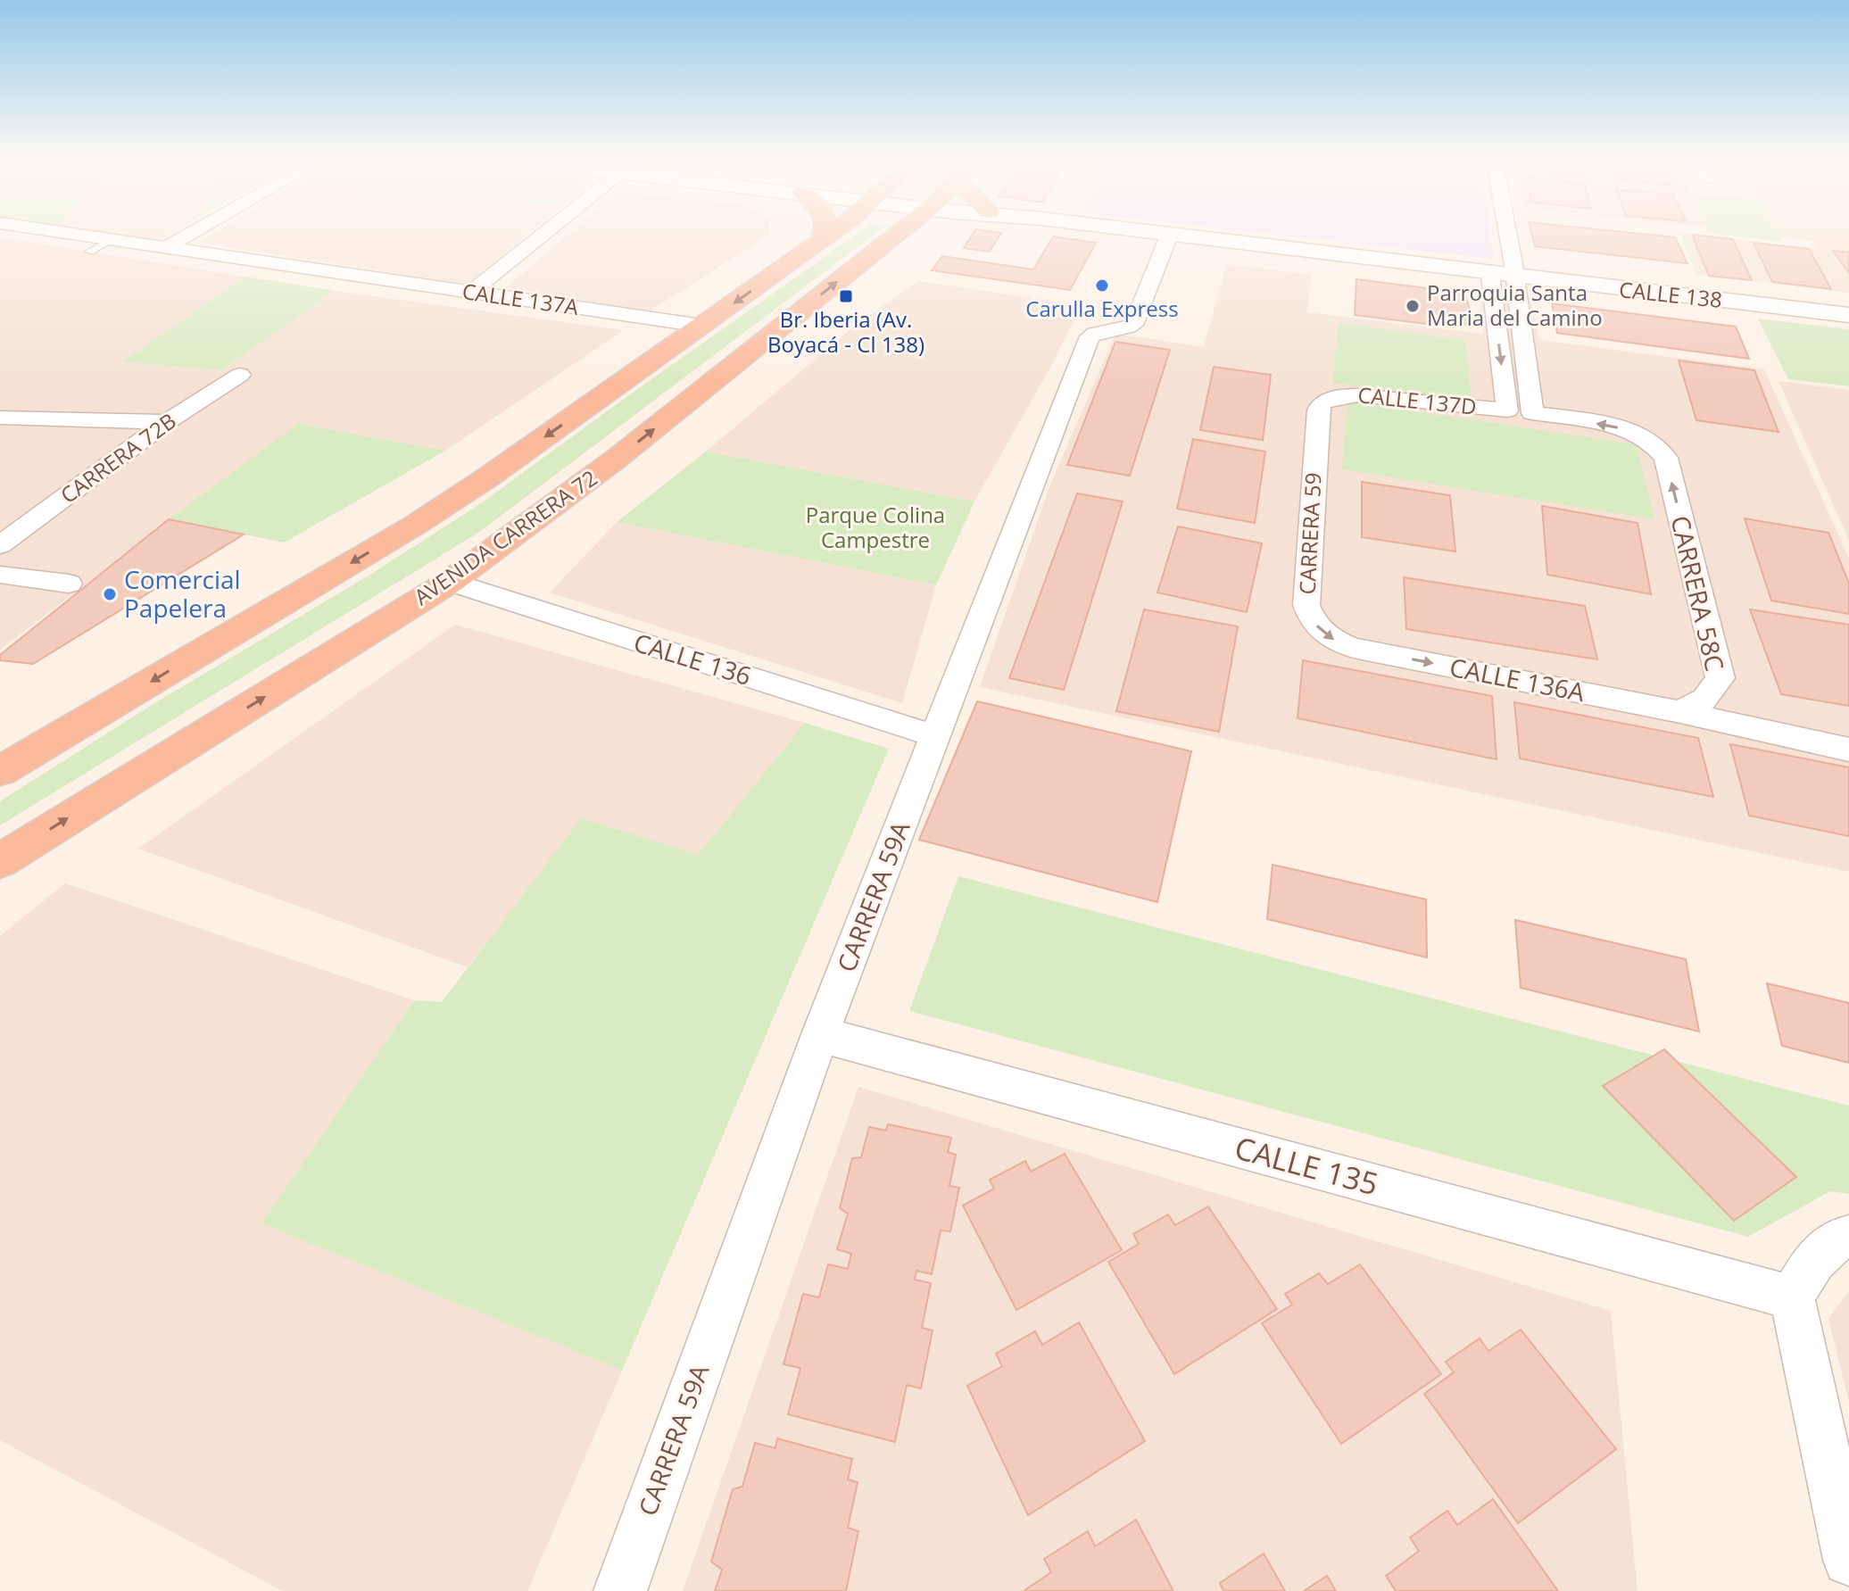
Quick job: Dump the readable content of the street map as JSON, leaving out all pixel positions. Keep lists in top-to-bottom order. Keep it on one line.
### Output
{"streets":{"highway":["AVENIDA CARRERA 72"],"main road":["CALLE 138"],"street":["CALLE 137A","CALLE 137D","CARRERA 72B","CARRERA 59","CARRERA 58C","CALLE 136","CALLE 136A","CARRERA 59A","CALLE 135"]},"crossings":[["CALLE 138","CARRERA 59A"],["CALLE 137D","CARRERA 59"],["CARRERA 59","CALLE 136A"],["AVENIDA CARRERA 72","CALLE 136"],["CARRERA 58C","CALLE 136A"],["CALLE 136","CARRERA 59A"],["CARRERA 59A","CALLE 135"]],"one_way":["CARRERA 59","CARRERA 58C","CALLE 136A"],"parks":["Parque Colina Campestre"],"places":{"other":["Carulla Express","Parroquia Santa Maria del Camino","Comercial Papelera"],"transit":["Br. Iberia (Av. Boyacá - Cl 138)"]}}
